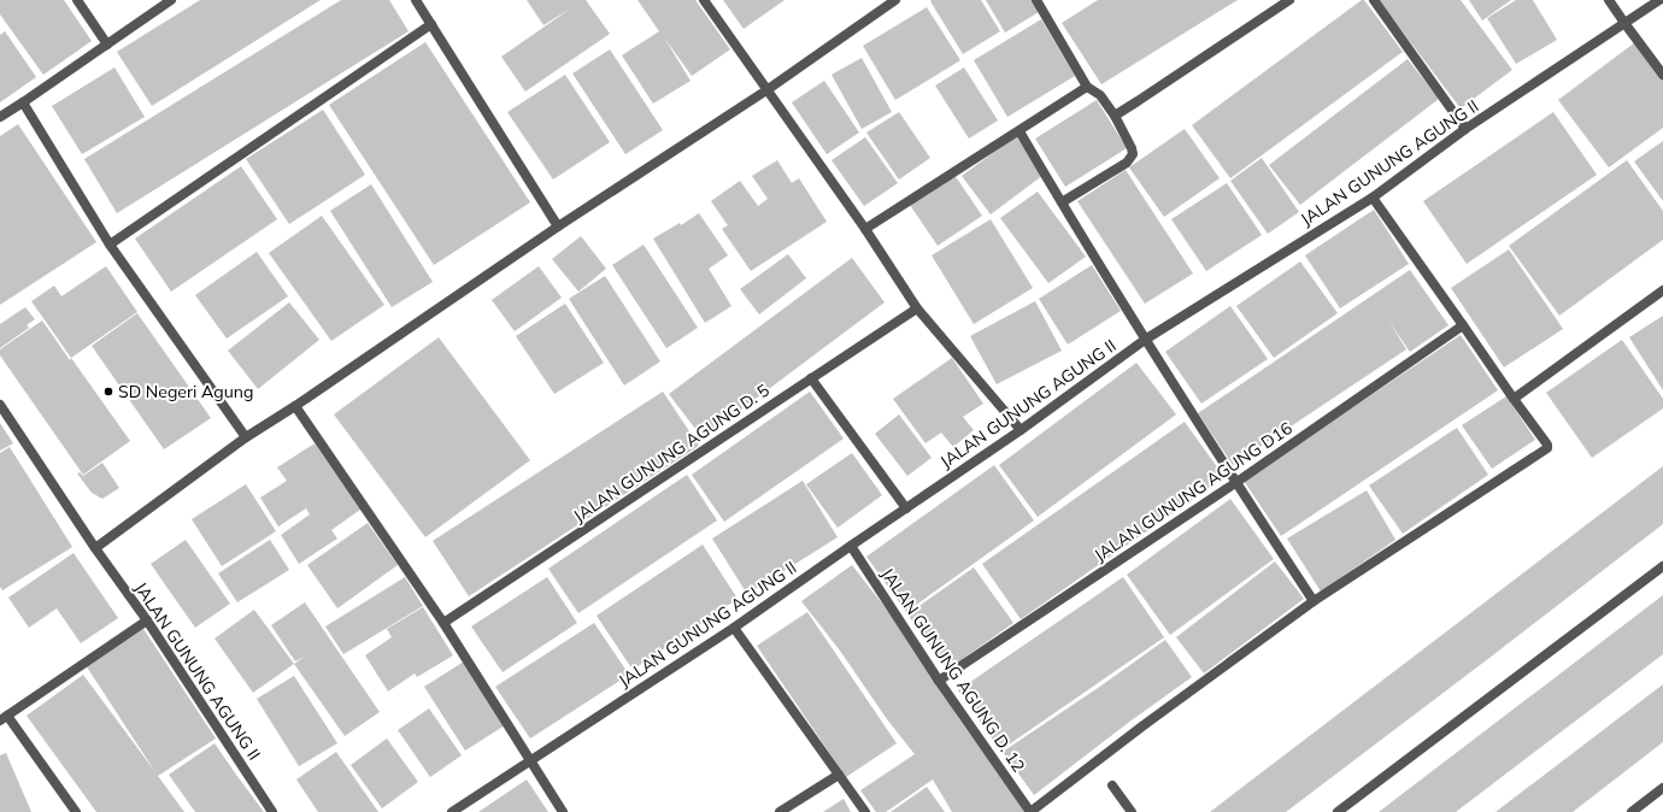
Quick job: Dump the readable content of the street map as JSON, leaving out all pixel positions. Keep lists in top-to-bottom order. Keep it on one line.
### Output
{"streets":{"street":["JALAN GUNUNG AGUNG II","JALAN GUNUNG AGUNG D. 5","JALAN GUNUNG AGUNG D16","JALAN GUNUNG AGUNG D. 12"]},"crossings":[["JALAN GUNUNG AGUNG II","JALAN GUNUNG AGUNG D. 12"],["JALAN GUNUNG AGUNG D16","JALAN GUNUNG AGUNG D. 12"]],"places":["SD Negeri Agung"]}
